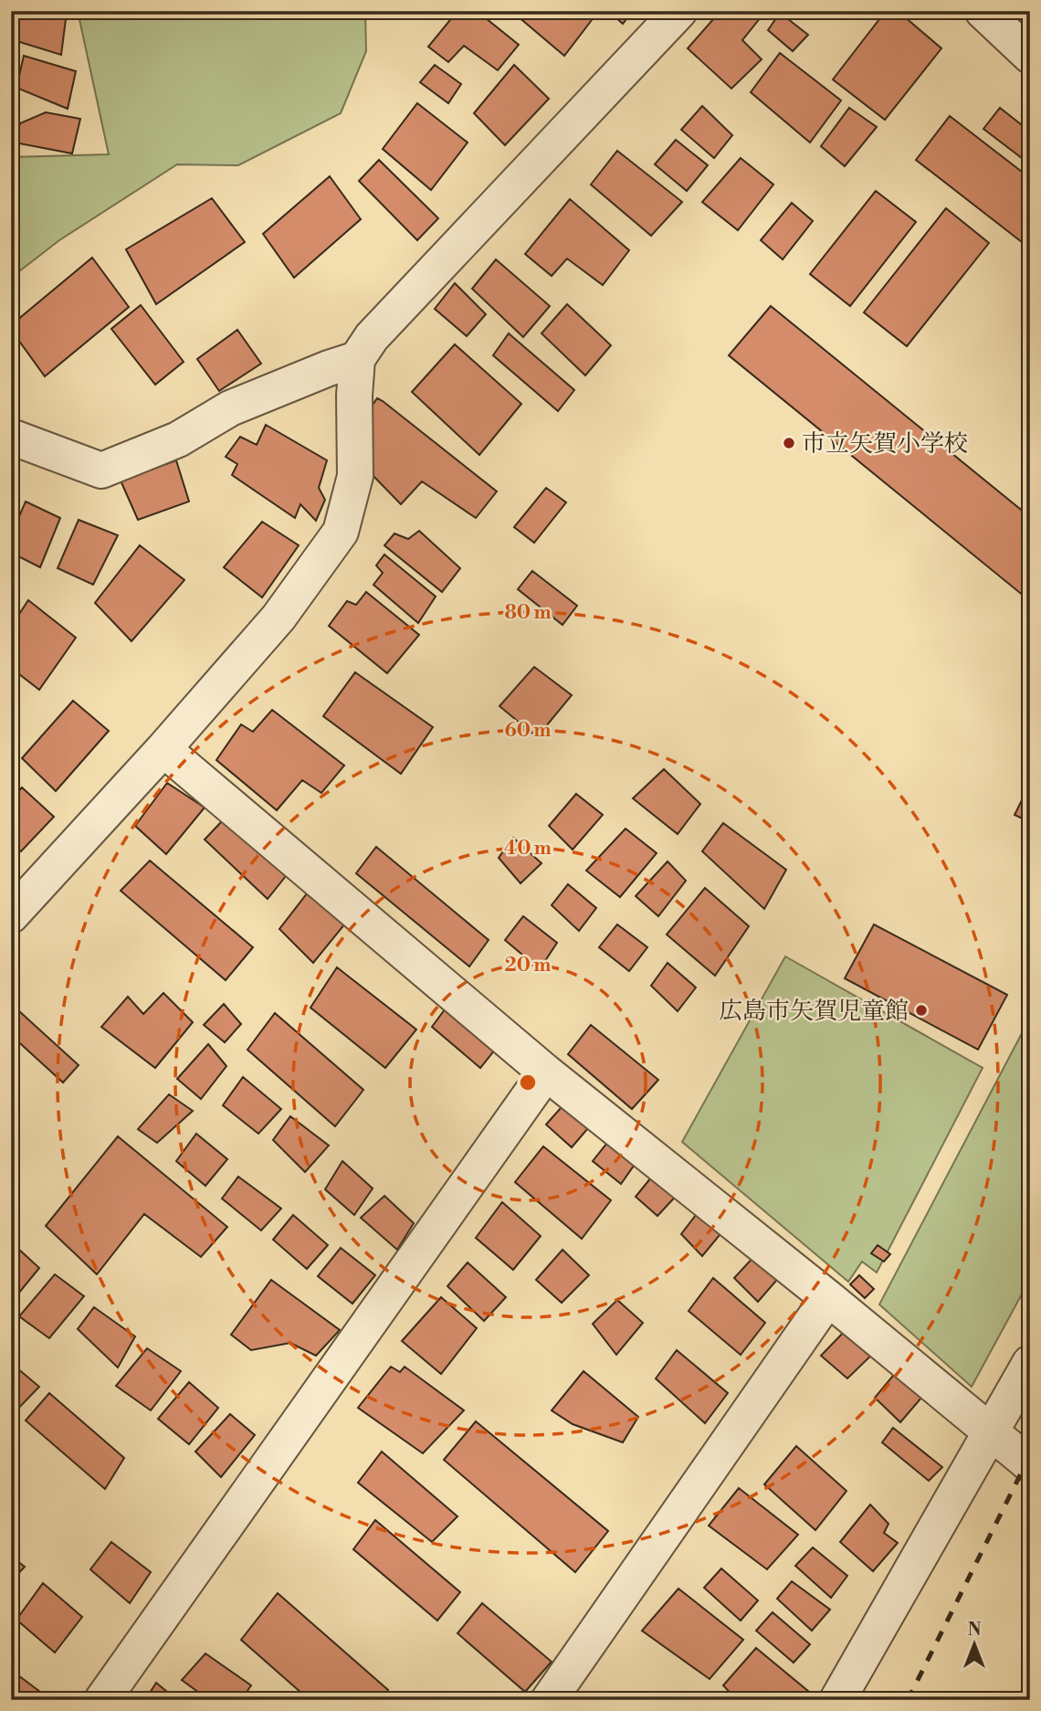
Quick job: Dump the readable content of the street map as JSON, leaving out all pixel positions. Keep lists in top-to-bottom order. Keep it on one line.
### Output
{"places":["市立矢賀小学校","広島市矢賀児童館"],"north":"top","rings":["80 m","60 m","40 m","20 m"]}
